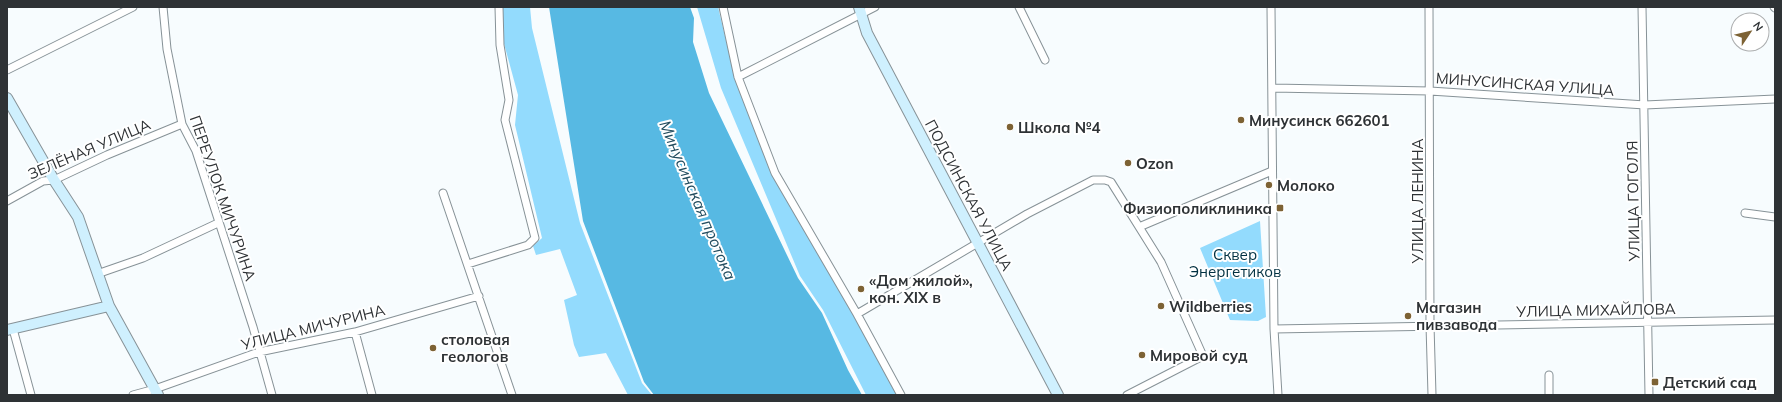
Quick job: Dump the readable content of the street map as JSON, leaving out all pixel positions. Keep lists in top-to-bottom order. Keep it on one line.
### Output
{"streets":{"street":["МИНУСИНСКАЯ УЛИЦА","ЗЕЛЁНАЯ УЛИЦА","ПОДСИНСКАЯ УЛИЦА","ПЕРЕУЛОК МИЧУРИНА","УЛИЦА ЛЕНИНА","УЛИЦА ГОГОЛЯ","УЛИЦА МИХАЙЛОВА","УЛИЦА МИЧУРИНА"]},"crossings":[["МИНУСИНСКАЯ УЛИЦА","УЛИЦА ЛЕНИНА"],["МИНУСИНСКАЯ УЛИЦА","УЛИЦА ГОГОЛЯ"],["ЗЕЛЁНАЯ УЛИЦА","ПЕРЕУЛОК МИЧУРИНА"],["ПЕРЕУЛОК МИЧУРИНА","УЛИЦА МИЧУРИНА"],["УЛИЦА ЛЕНИНА","УЛИЦА МИХАЙЛОВА"],["УЛИЦА ГОГОЛЯ","УЛИЦА МИХАЙЛОВА"]],"water":["Минусинская протока"],"parks":["Сквер Энергетиков"],"places":{"other":["Минусинск 662601","Школа №4","Ozon","Молоко","«Дом жилой», кон. ХIХ в","Wildberries","Магазин пивзавода","столовая геологов","Мировой суд"],"transit":["Физиополиклиника","Детский сад"]},"north":"top right"}
